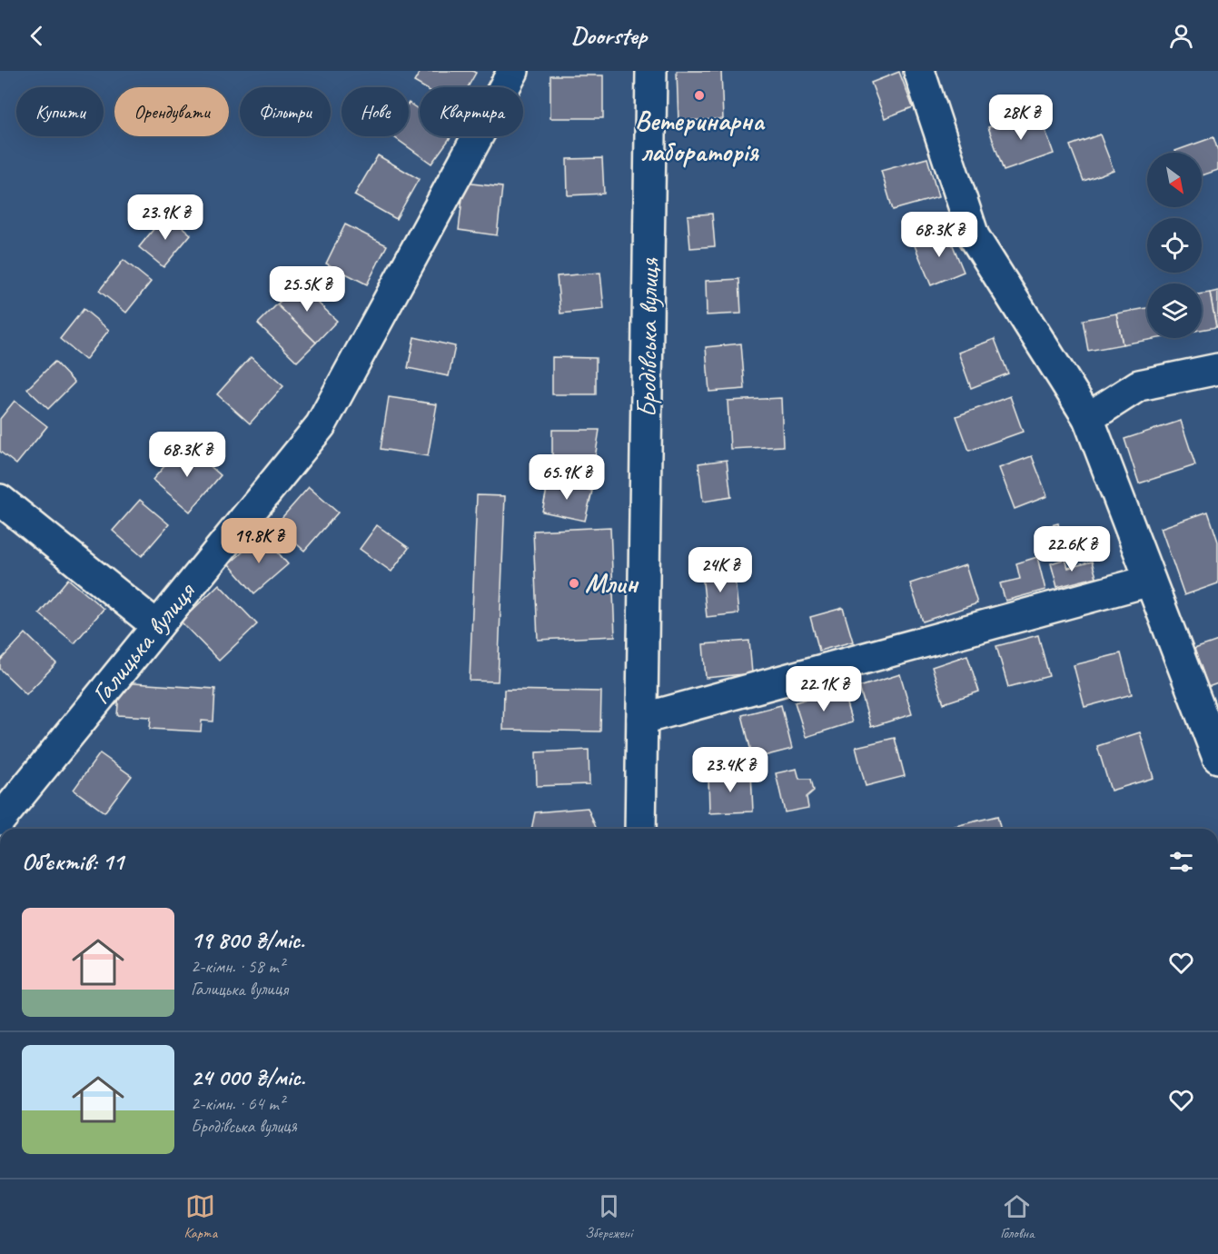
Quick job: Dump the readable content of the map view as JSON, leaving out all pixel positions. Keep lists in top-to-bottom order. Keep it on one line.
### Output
{"streets":{"street":["Бродівська вулиця","Галицька вулиця"]},"places":["Ветеринарна лабораторія","Млин"],"north":"bottom right","page":{"header":"Doorstep","chip":["Купити","Орендувати","Фільтри","Нове","Квартира"],"price":["28K ₴","23.9K ₴","68.3K ₴","25.5K ₴","68.3K ₴","65.9K ₴","19.8K ₴","22.6K ₴","24K ₴","22.1K ₴","23.4K ₴"],"heading":"Об’єктів: 11","list":[{"name":"19 800 ₴/міс.","note":"2-кімн. · 58 m² · Галицька вулиця"},{"name":"24 000 ₴/міс.","note":"2-кімн. · 64 m² · Бродівська вулиця"}],"tabs":["Карта","Збережені","Головна"]}}
